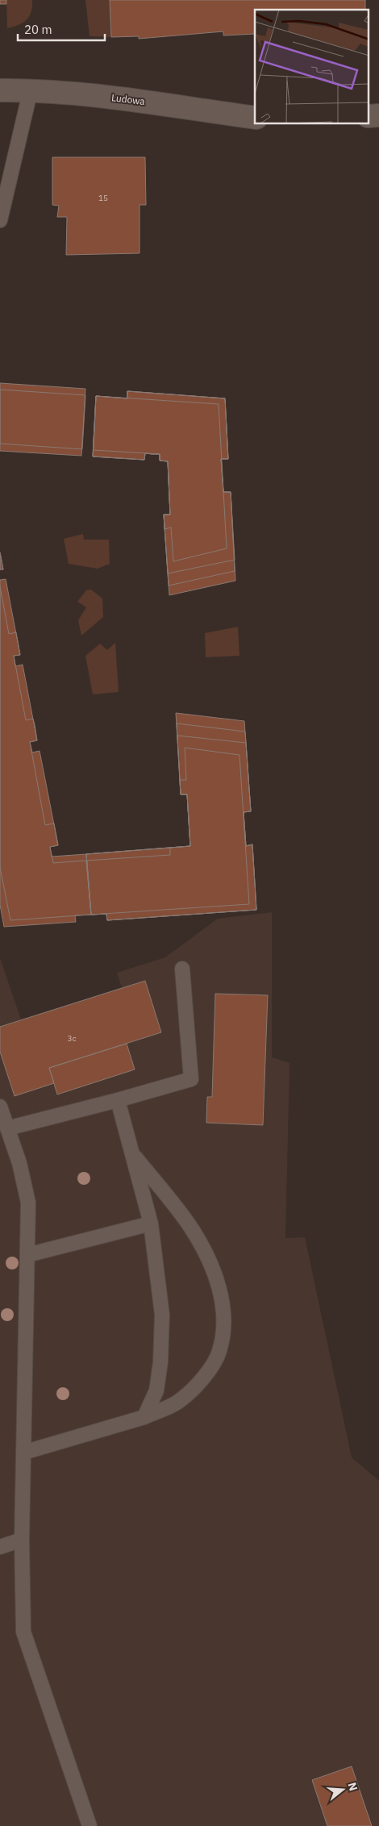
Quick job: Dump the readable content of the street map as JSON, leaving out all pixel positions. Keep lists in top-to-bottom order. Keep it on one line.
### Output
{"streets":{"street":["Ludowa"]},"house_numbers":["15","3c"],"scale_bar":"20 m","north":"right"}
